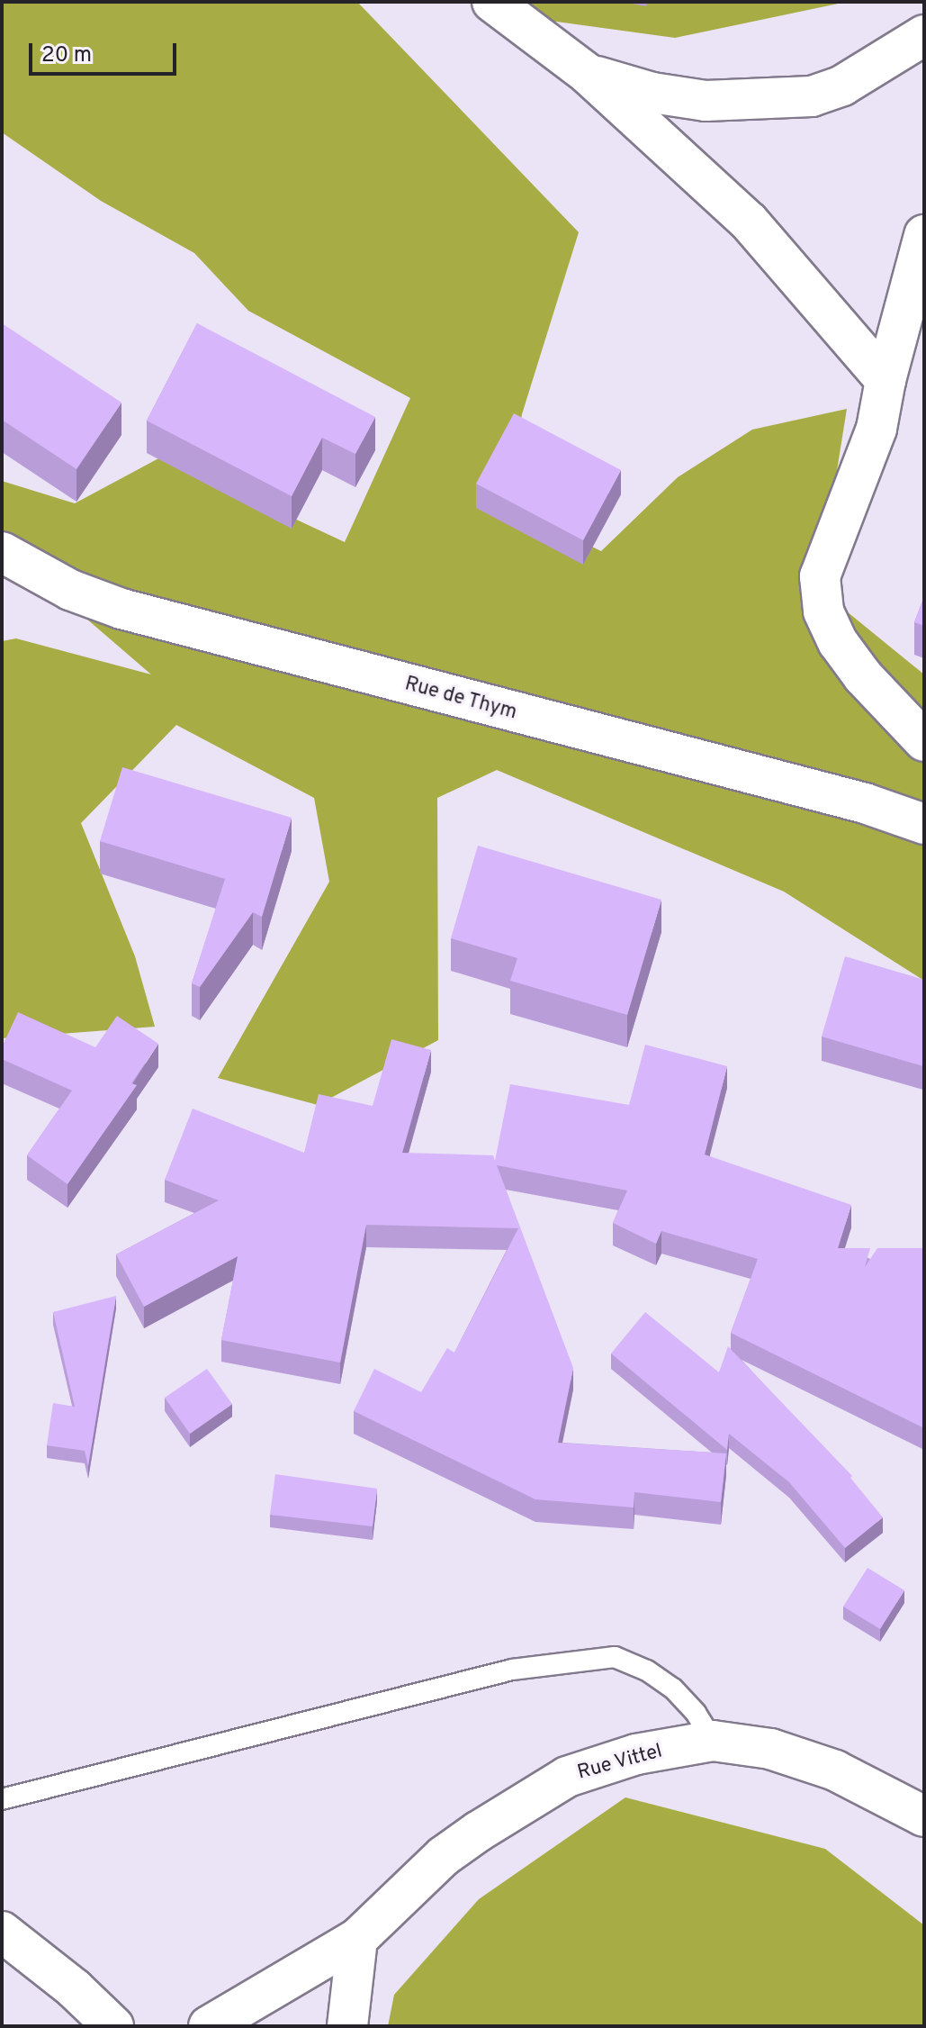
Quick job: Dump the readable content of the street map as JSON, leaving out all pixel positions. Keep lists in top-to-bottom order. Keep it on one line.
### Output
{"streets":{"street":["Rue de Thym","Rue Vittel"]},"scale_bar":"20 m"}
